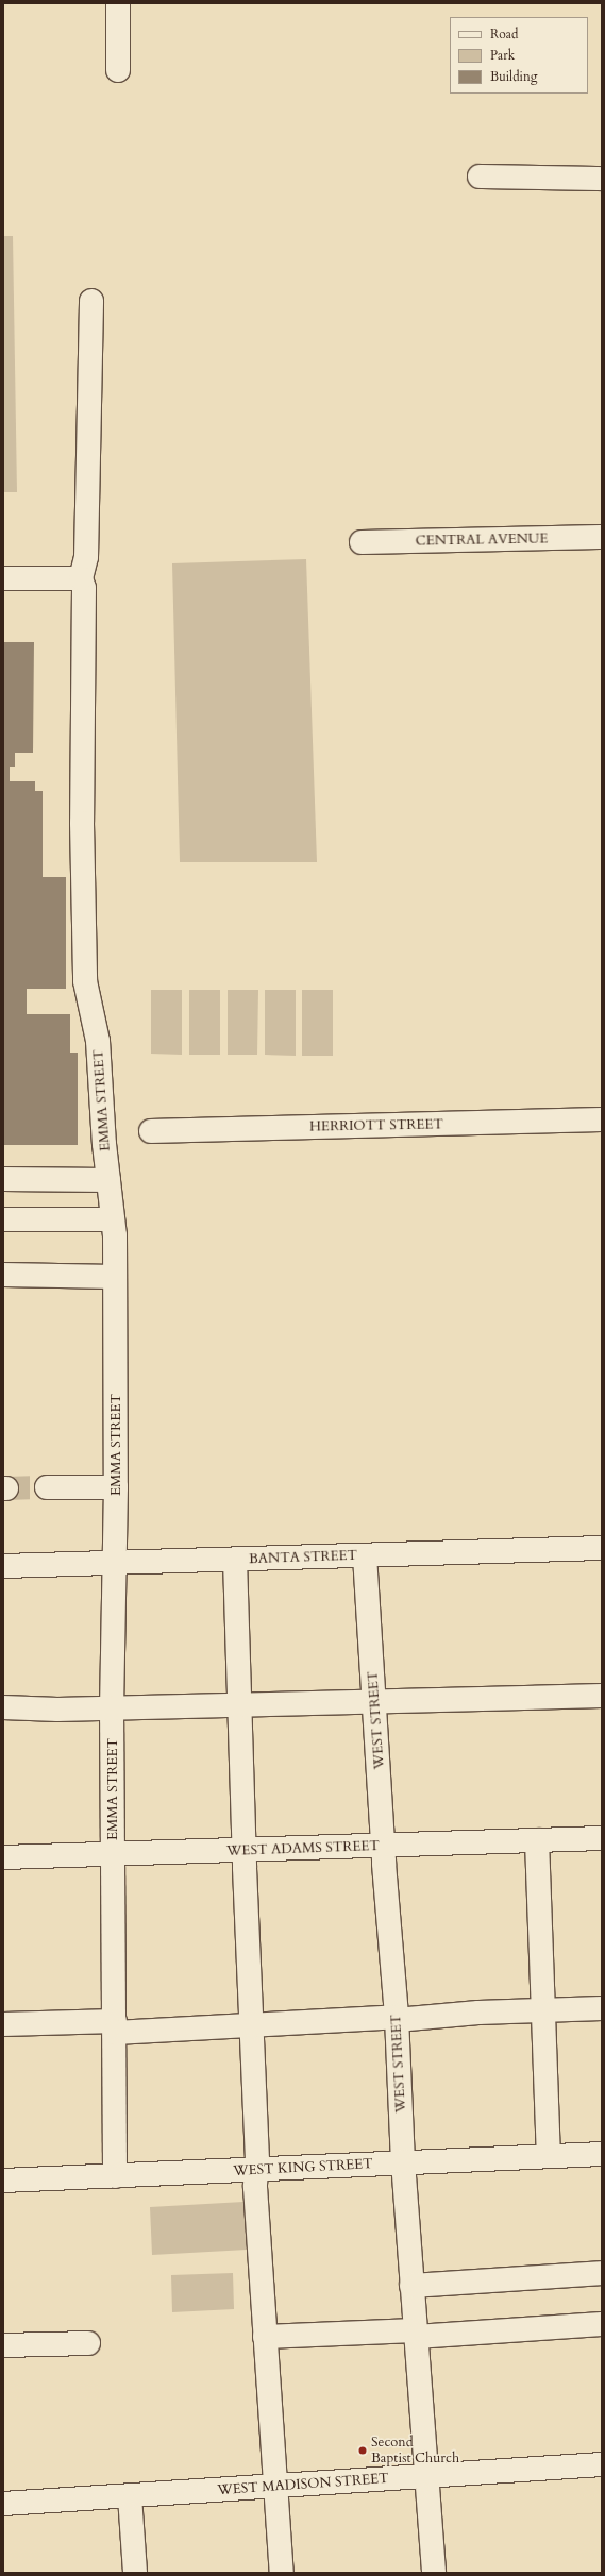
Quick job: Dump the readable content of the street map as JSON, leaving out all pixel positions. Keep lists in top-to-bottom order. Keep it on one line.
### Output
{"streets":{"street":["CENTRAL AVENUE","EMMA STREET","HERRIOTT STREET","BANTA STREET","WEST STREET","WEST ADAMS STREET","WEST KING STREET","WEST MADISON STREET"]},"crossings":[["EMMA STREET","BANTA STREET"],["EMMA STREET","WEST ADAMS STREET"],["EMMA STREET","WEST KING STREET"],["BANTA STREET","WEST STREET"],["WEST STREET","WEST ADAMS STREET"],["WEST STREET","WEST KING STREET"],["WEST STREET","WEST MADISON STREET"]],"places":["Second Baptist Church"],"legend":["Road","Park","Building"]}
